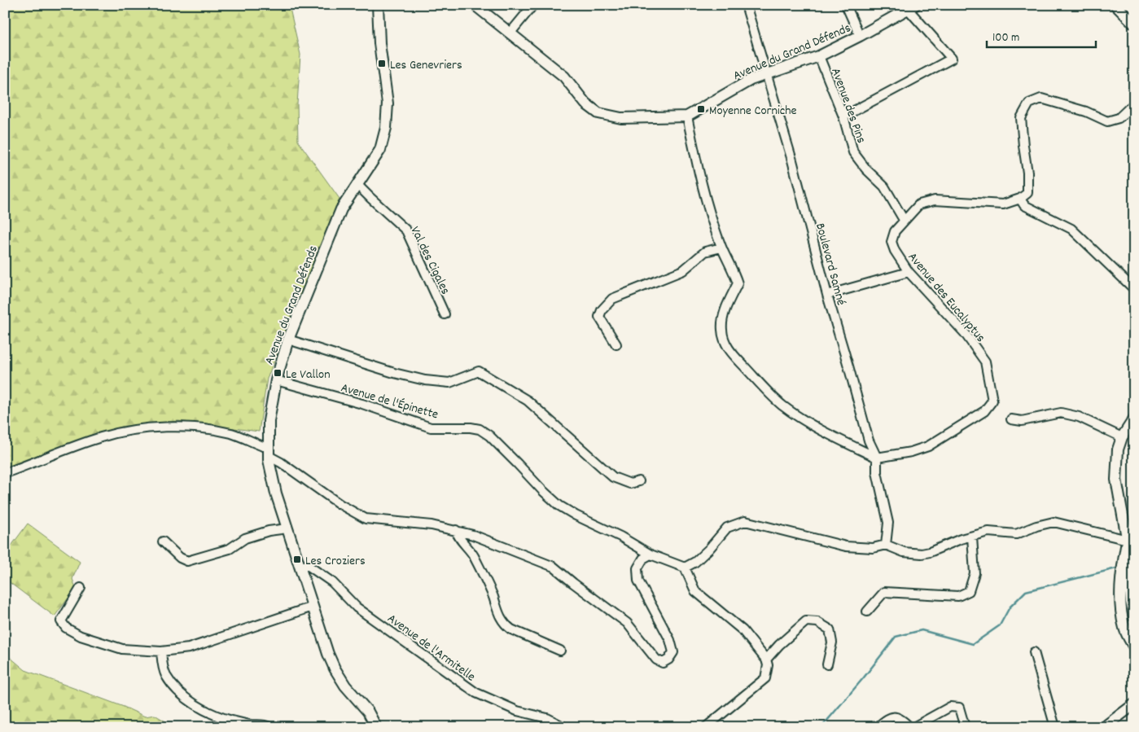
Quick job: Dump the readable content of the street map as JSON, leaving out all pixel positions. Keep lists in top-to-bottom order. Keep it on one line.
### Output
{"streets":{"street":["Avenue du Grand Défends","Avenue des Pins","Val des Cigales","Boulevard Samné","Avenue des Eucalyptus","Avenue de l'Épinette","Avenue de l'Armitelle"]},"crossings":[["Avenue du Grand Défends","Avenue des Pins"],["Avenue du Grand Défends","Val des Cigales"],["Avenue du Grand Défends","Boulevard Samné"],["Avenue du Grand Défends","Avenue de l'Épinette"],["Avenue du Grand Défends","Avenue de l'Armitelle"],["Avenue des Pins","Avenue des Eucalyptus"],["Boulevard Samné","Avenue des Eucalyptus"]],"places":{"transit":["Les Genevriers","Moyenne Corniche","Le Vallon","Les Croziers"]},"scale_bar":"100 m"}
